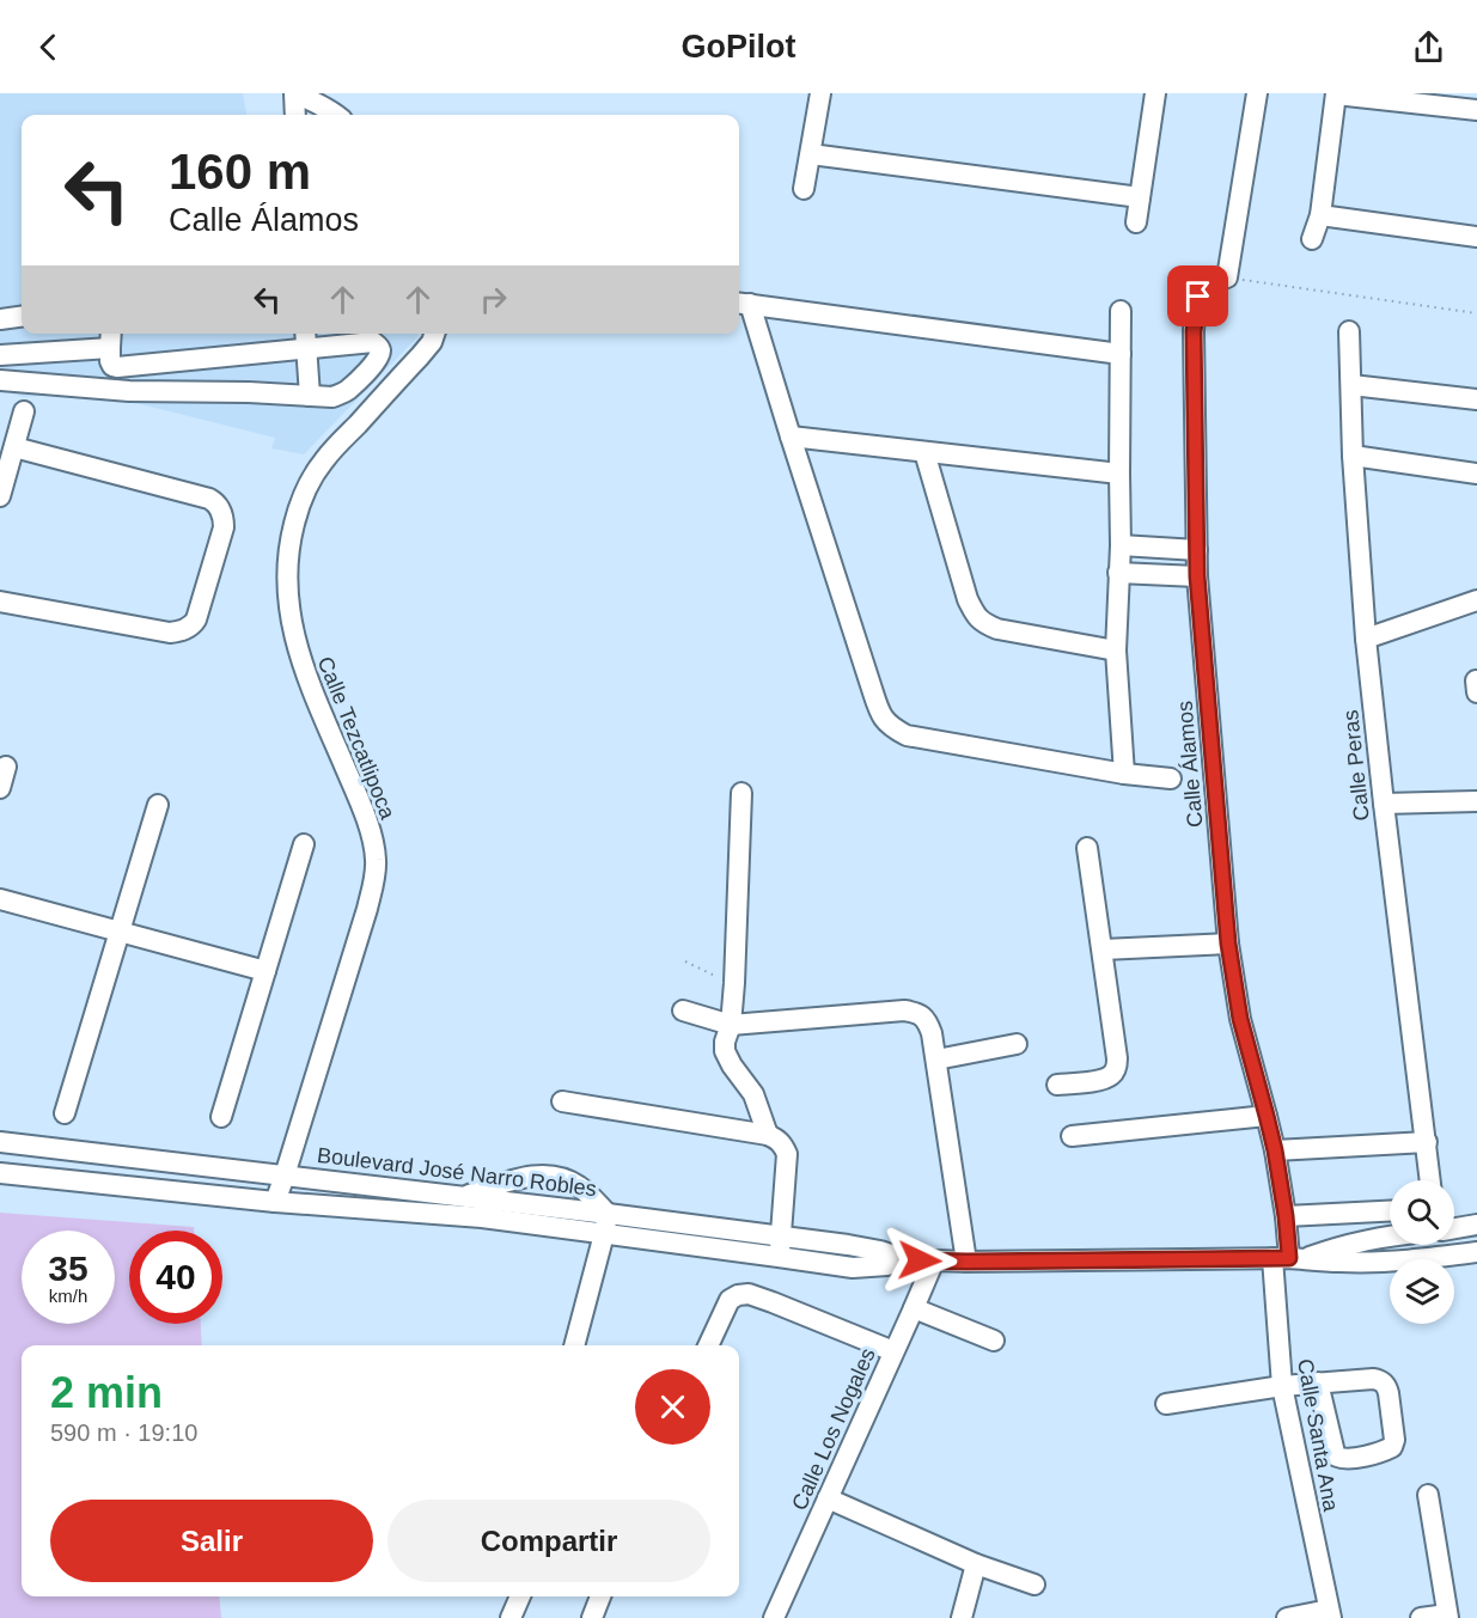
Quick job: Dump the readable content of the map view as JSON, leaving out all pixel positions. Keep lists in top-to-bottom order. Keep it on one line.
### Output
{"streets":{"street":["Calle Tezcatlipoca","Calle Álamos","Calle Peras","Boulevard José Narro Robles","Calle Los Nogales","Calle Santa Ana"]},"crossings":[["Calle Tezcatlipoca","Boulevard José Narro Robles"],["Calle Álamos","Boulevard José Narro Robles"],["Calle Álamos","Calle Santa Ana"],["Boulevard José Narro Robles","Calle Los Nogales"],["Boulevard José Narro Robles","Calle Santa Ana"]],"page":{"header":"GoPilot","turn":["160 m","Calle Álamos"],"speed":"35 km/h","limit":"40","heading":["2 min","590 m · 19:10"],"buttons":["Salir","Compartir"]}}
